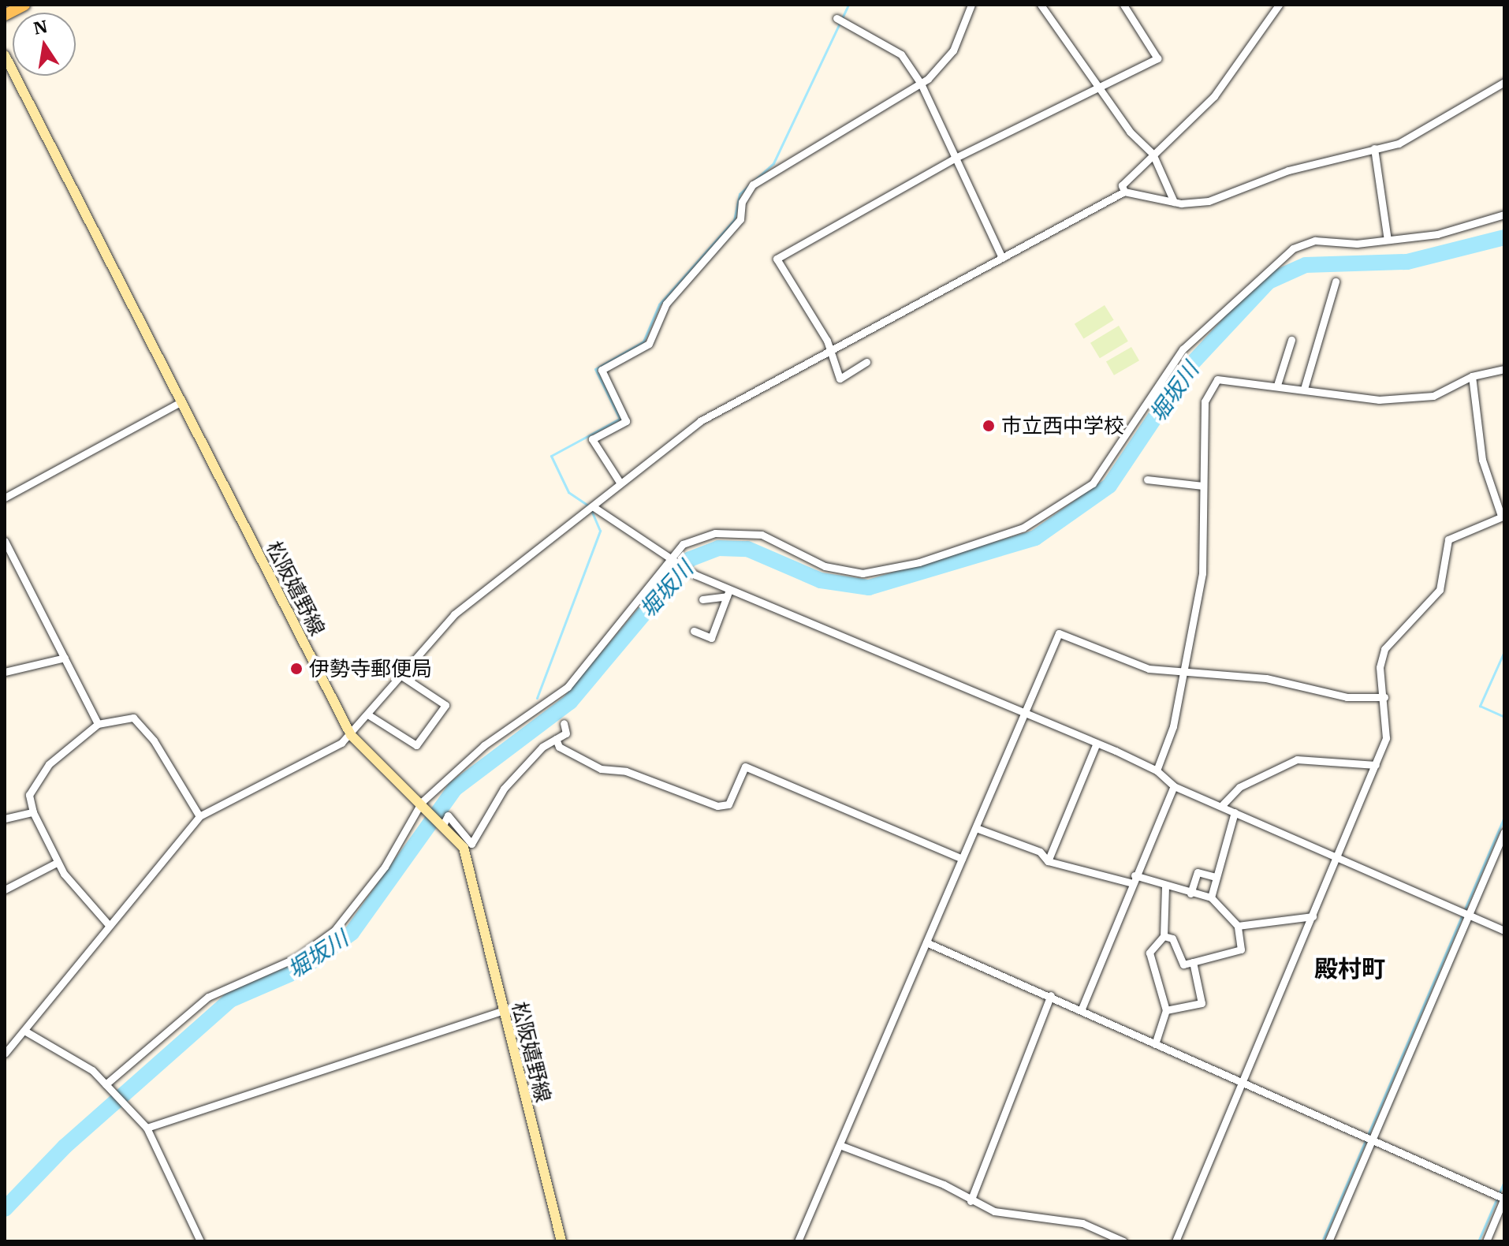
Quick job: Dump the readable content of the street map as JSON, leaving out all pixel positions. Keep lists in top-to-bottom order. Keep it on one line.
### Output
{"streets":{"main road":["松阪嬉野線"]},"districts":["殿村町"],"water":["堀坂川"],"places":["市立西中学校","伊勢寺郵便局"],"north":"top"}
